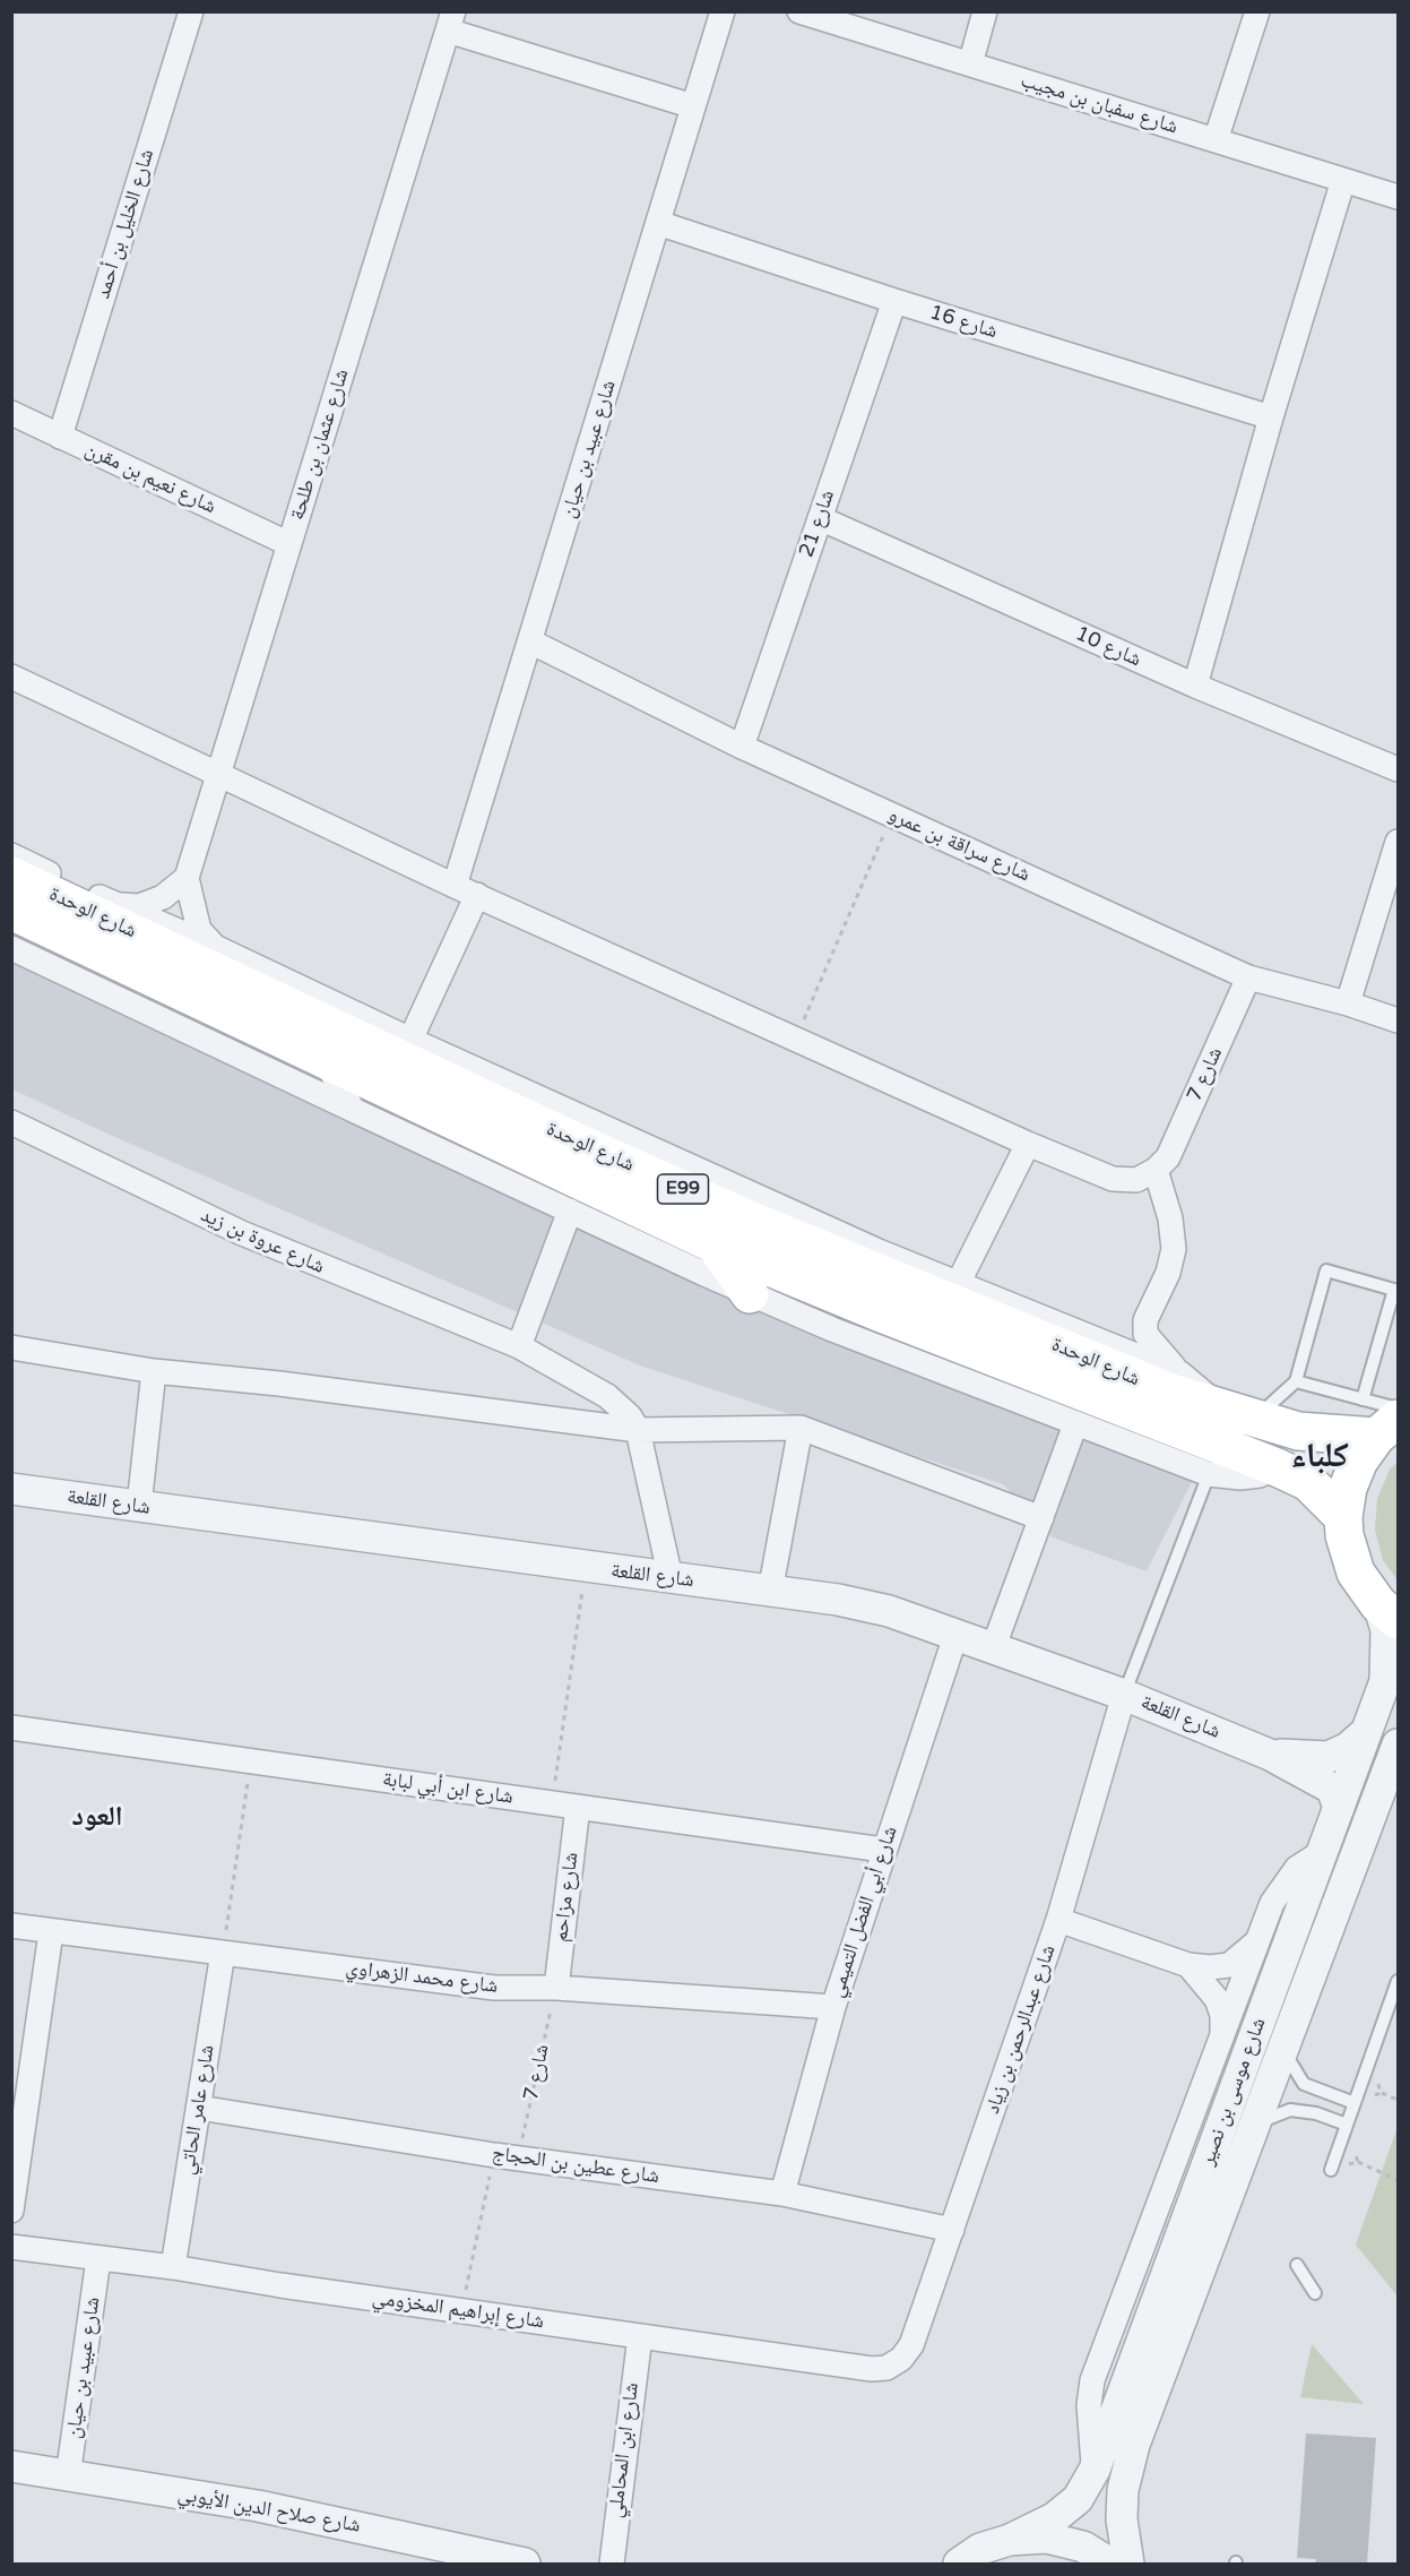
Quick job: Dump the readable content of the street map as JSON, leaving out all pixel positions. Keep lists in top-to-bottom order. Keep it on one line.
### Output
{"streets":{"main road":["شارع الوحدة","E99"],"street":["شارع سفبان بن مجيب","شارع الخليل بن أحمد","شارع 16","شارع عثمان بن طلحة","شارع عبيد بن حيان","شارع نعيم بن مقرن","شارع 21","شارع 10","شارع سراقة بن عمرو","شارع 7","شارع عروة بن زيد","شارع القلعة","شارع ابن أبي لبابة","شارع مزاحم","شارع أبي الفضل التميمي","شارع محمد الزهراوي","شارع عبدالرحمن بن زياد","شارع موسى بن نصير","شارع عامر الحاتي","شارع عطين بن الحجاج","شارع إبراهيم المخزومي","شارع ابن المحاملي","شارع صلاح الدين الأيوبي"]},"crossings":[["شارع الخليل بن أحمد","شارع نعيم بن مقرن"],["شارع 16","شارع عبيد بن حيان"],["شارع 16","شارع 21"],["شارع عثمان بن طلحة","شارع نعيم بن مقرن"],["شارع عبيد بن حيان","شارع سراقة بن عمرو"],["شارع عبيد بن حيان","شارع إبراهيم المخزومي"],["شارع عبيد بن حيان","شارع صلاح الدين الأيوبي"],["شارع 21","شارع 10"],["شارع 21","شارع سراقة بن عمرو"],["شارع سراقة بن عمرو","شارع 7"],["شارع 7","شارع مزاحم"],["شارع 7","شارع محمد الزهراوي"],["شارع 7","شارع عطين بن الحجاج"],["شارع القلعة","شارع أبي الفضل التميمي"],["شارع القلعة","شارع عبدالرحمن بن زياد"],["شارع القلعة","شارع موسى بن نصير"],["شارع ابن أبي لبابة","شارع مزاحم"],["شارع ابن أبي لبابة","شارع أبي الفضل التميمي"],["شارع مزاحم","شارع محمد الزهراوي"],["شارع أبي الفضل التميمي","شارع محمد الزهراوي"],["شارع أبي الفضل التميمي","شارع عطين بن الحجاج"],["شارع محمد الزهراوي","شارع عامر الحاتي"],["شارع عبدالرحمن بن زياد","شارع عطين بن الحجاج"],["شارع عبدالرحمن بن زياد","شارع إبراهيم المخزومي"],["شارع عامر الحاتي","شارع عطين بن الحجاج"],["شارع عامر الحاتي","شارع إبراهيم المخزومي"],["شارع إبراهيم المخزومي","شارع ابن المحاملي"]],"districts":["كلباء","العود"]}
